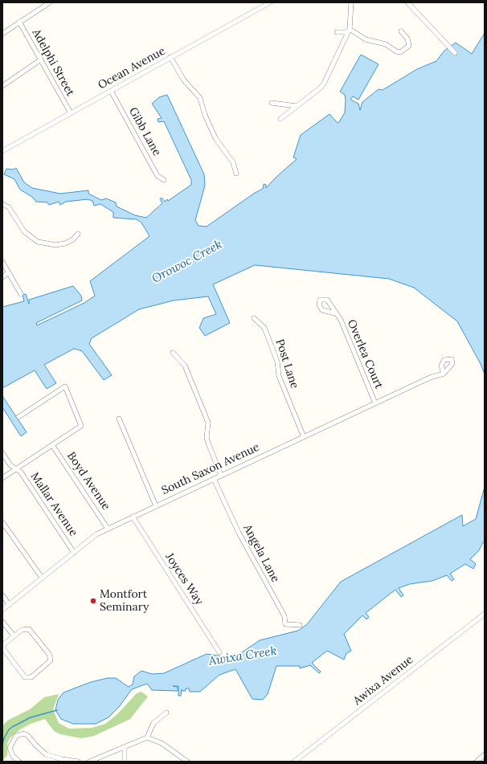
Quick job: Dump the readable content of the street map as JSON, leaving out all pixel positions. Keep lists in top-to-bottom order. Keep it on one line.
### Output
{"streets":{"street":["Adelphi Street","Ocean Avenue","Gibb Lane","Overlea Court","Post Lane","South Saxon Avenue","Boyd Avenue","Mallar Avenue","Angela Lane","Joyces Way","Awixa Avenue"]},"crossings":[["Adelphi Street","Ocean Avenue"],["Ocean Avenue","Gibb Lane"],["Overlea Court","South Saxon Avenue"],["Post Lane","South Saxon Avenue"],["South Saxon Avenue","Boyd Avenue"],["South Saxon Avenue","Mallar Avenue"],["South Saxon Avenue","Angela Lane"],["South Saxon Avenue","Joyces Way"]],"water":["Orowoc Creek","Awixa Creek"],"places":["Montfort Seminary"]}
